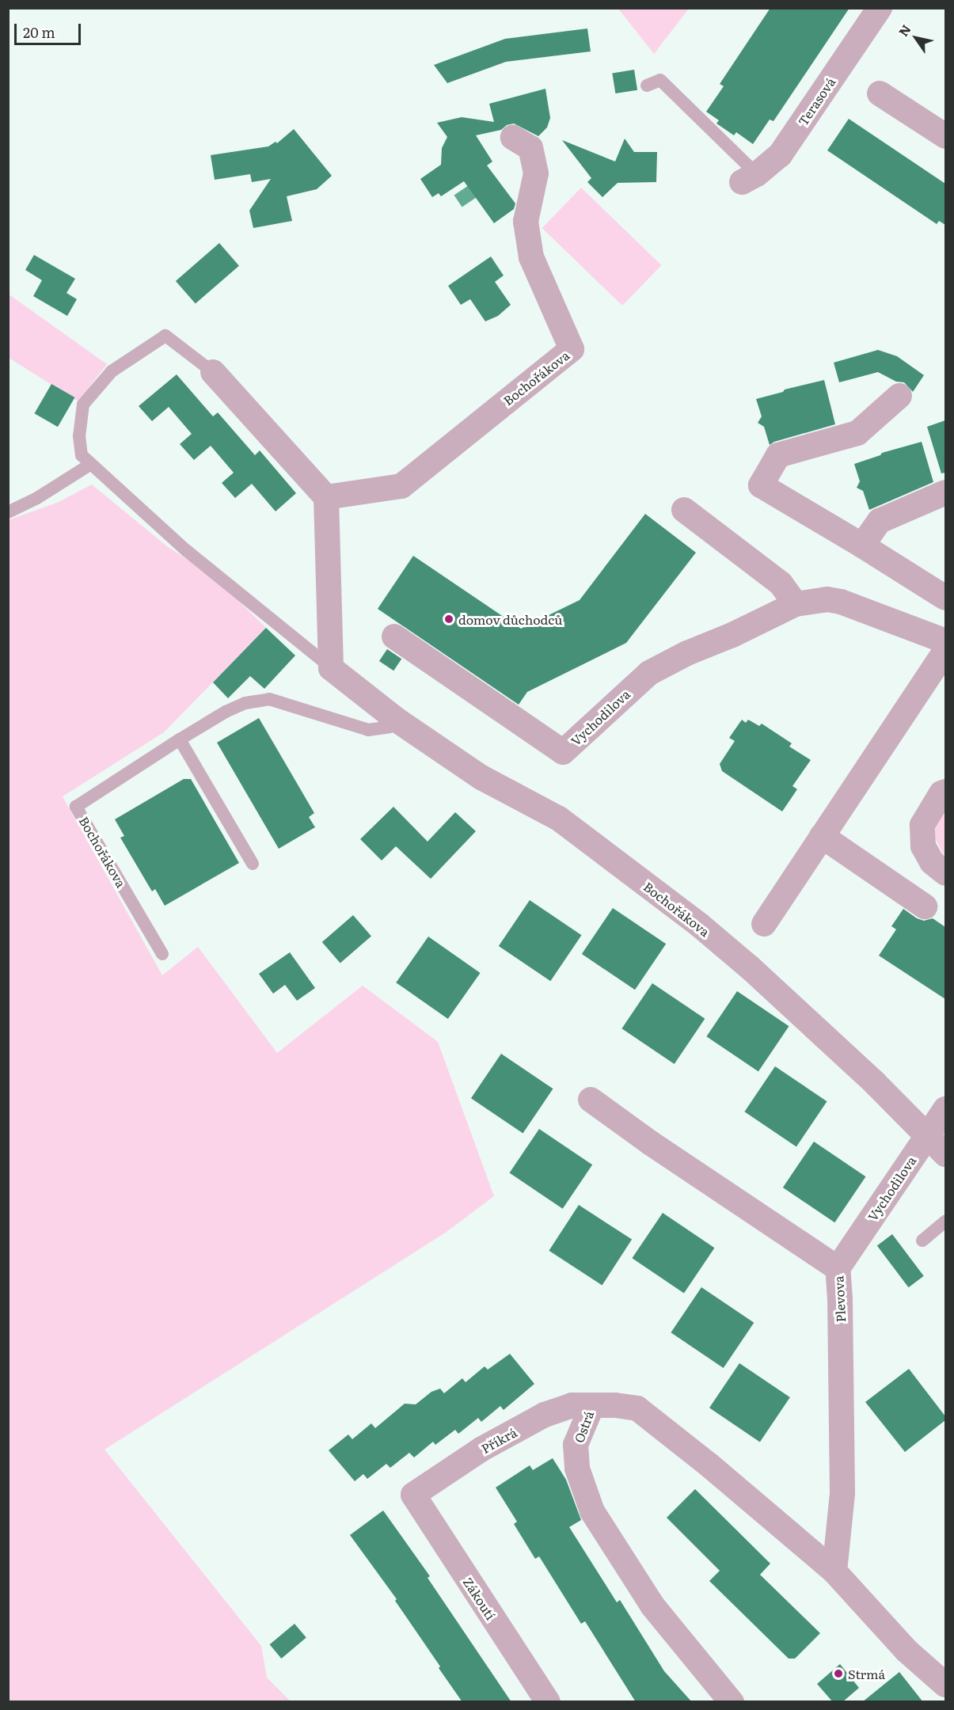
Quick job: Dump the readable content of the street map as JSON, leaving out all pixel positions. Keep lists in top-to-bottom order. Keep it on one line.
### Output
{"streets":{"street":["Terasová","Bochořákova","Vychodilova","Plevova","Ostrá","Příkrá","Zákoutí"]},"crossings":[["Bochořákova","Vychodilova"],["Vychodilova","Plevova"],["Plevova","Ostrá"],["Ostrá","Příkrá"],["Příkrá","Zákoutí"]],"places":["domov důchodců","Strmá"],"scale_bar":"20 m","north":"top left"}
